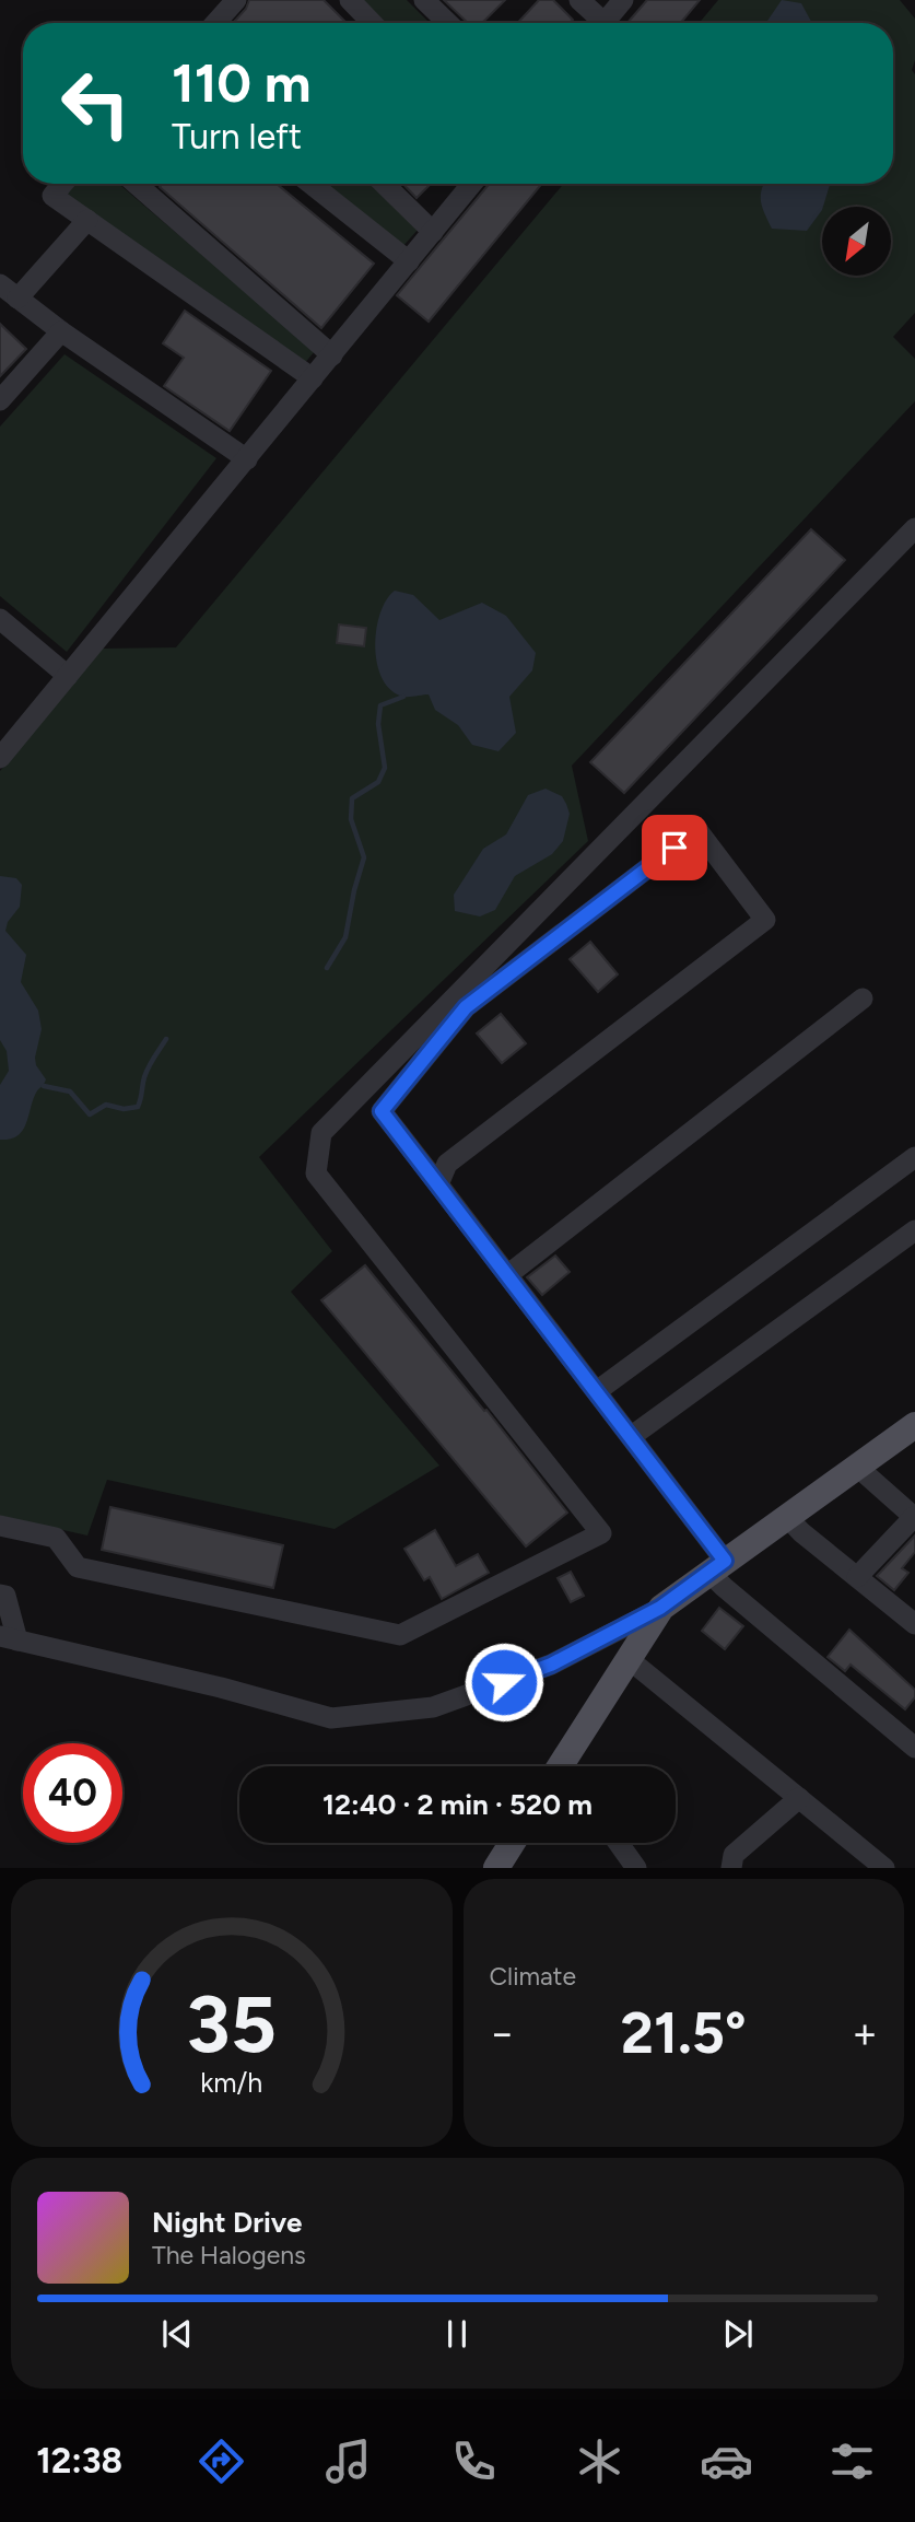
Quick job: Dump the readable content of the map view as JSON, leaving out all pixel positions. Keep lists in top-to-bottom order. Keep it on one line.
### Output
{"north":"bottom left","page":{"turn":["110 m","Turn left"],"limit":"40","trip":"12:40 · 2 min · 520 m","tile":"Climate","heat":["−","21.5°","+"],"song":["Night Drive","The Halogens"],"tabs":"12:38","gauge":["35","km/h"]}}
